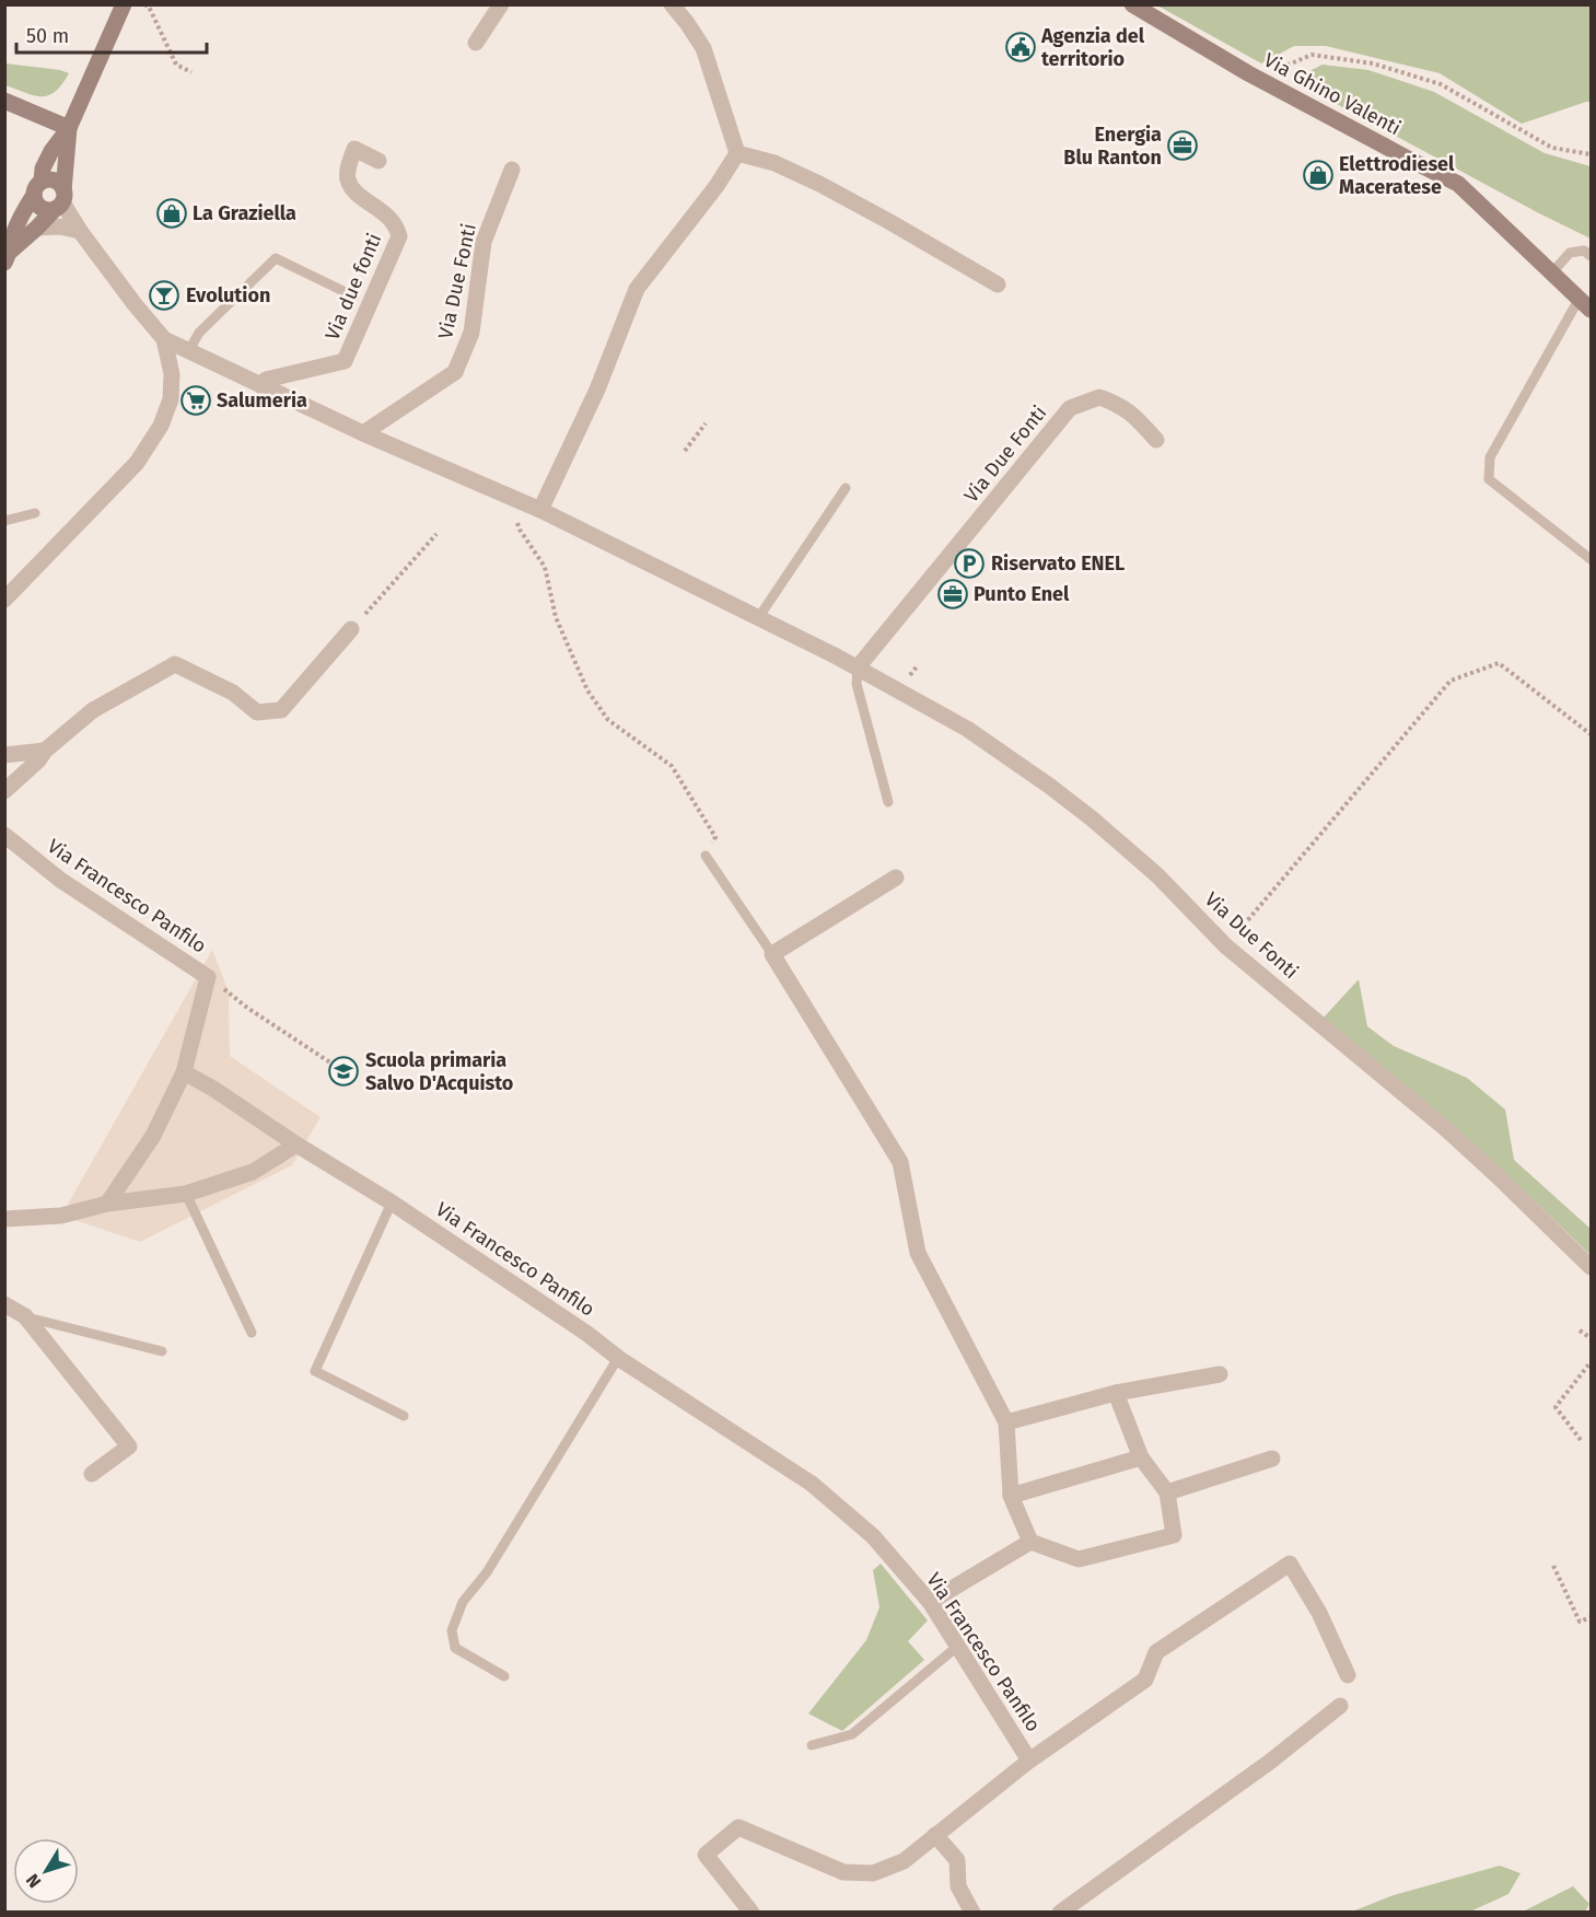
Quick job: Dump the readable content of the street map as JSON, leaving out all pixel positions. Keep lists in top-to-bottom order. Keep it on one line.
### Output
{"streets":{"main road":["Via Ghino Valenti"],"street":["Via Due Fonti","Via due fonti","Via Francesco Panfilo"]},"crossings":[["Via Due Fonti","Via due fonti"]],"places":{"public building":["Agenzia del territorio"],"office":["Energia Blu Ranton","Punto Enel"],"shop":["Elettrodiesel Maceratese","La Graziella"],"bar":["Evolution"],"supermarket":["Salumeria"],"parking":["Riservato ENEL"],"school or university":["Scuola primaria Salvo D'Acquisto"]},"scale_bar":"50 m","north":"bottom left"}
